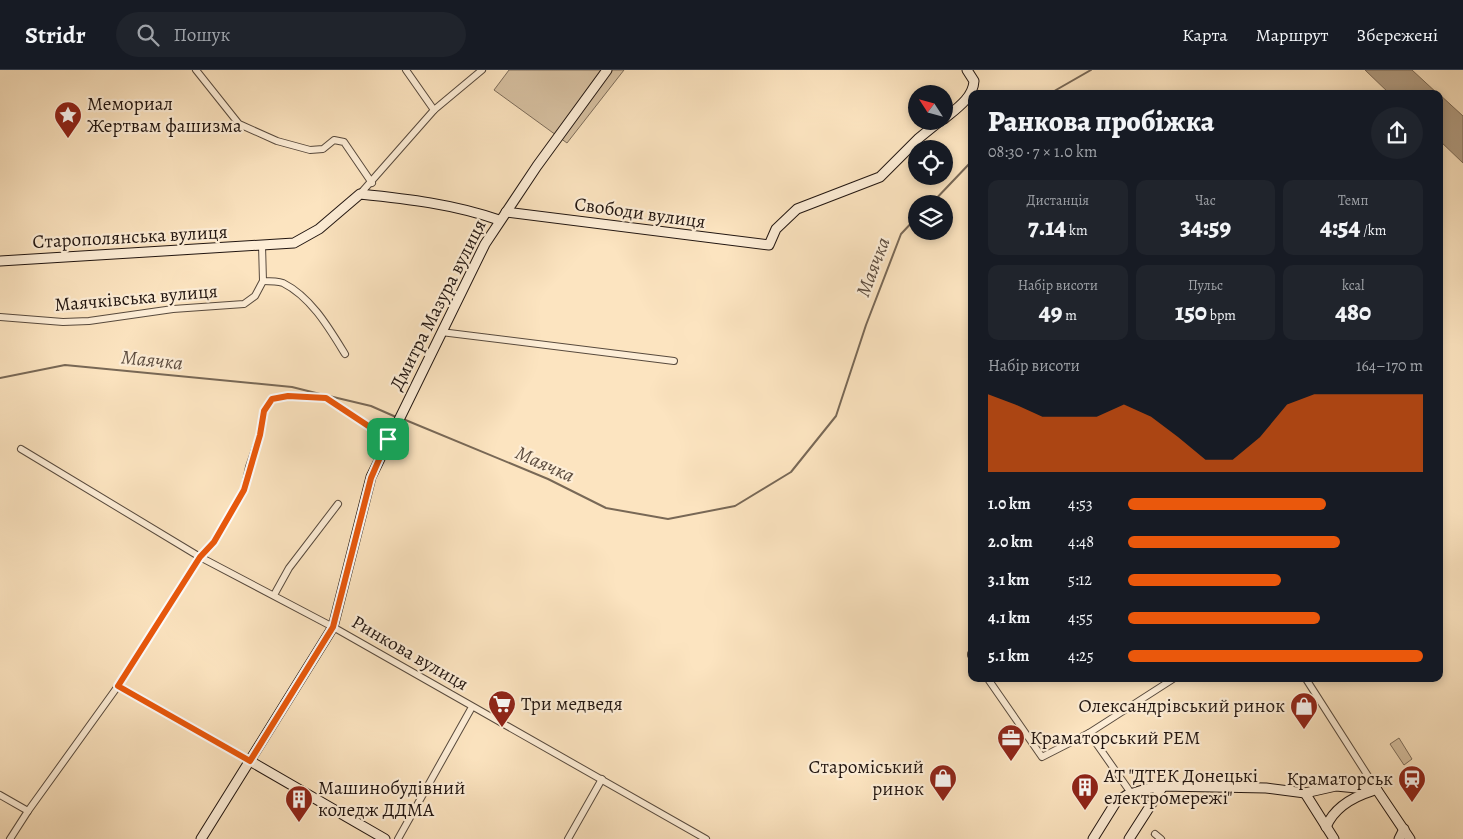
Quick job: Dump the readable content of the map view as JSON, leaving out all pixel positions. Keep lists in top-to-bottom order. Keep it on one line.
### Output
{"streets":{"street":["Свободи вулиця","Старополянська вулиця","Маячківська вулиця","Дмитра Мазура вулиця","Ринкова вулиця"]},"crossings":[["Свободи вулиця","Дмитра Мазура вулиця"],["Дмитра Мазура вулиця","Ринкова вулиця"]],"water":["Маячка"],"places":{"place":["Мемориал Жертвам фашизма"],"supermarket":["Три медведя"],"shop":["Олександрівський ринок","Староміський ринок"],"office":["Краматорський РЕМ"],"station":["Краматорськ"],"building":["АТ \"ДТЕК Донецькі електромережі\"","Машинобудівний коледж ДДМА"]},"north":"top left","page":{"header":"Stridr","search":"Пошук","nav":["Карта","Маршрут","Збережені"],"heading":["Ранкова пробіжка","08:30 · 7 × 1.0 km"],"stats":[["Дистанція","7.14 km"],["Час","34:59"],["Темп","4:54 /km"],["Набір висоти","49 m"],["Пульс","150 bpm"],["kcal","480"]],"chart":["Набір висоти","164–170 m"],"list":[{"name":"1.0 km","note":"4:53"},{"name":"2.0 km","note":"4:48"},{"name":"3.1 km","note":"5:12"},{"name":"4.1 km","note":"4:55"},{"name":"5.1 km","note":"4:25"}]}}
